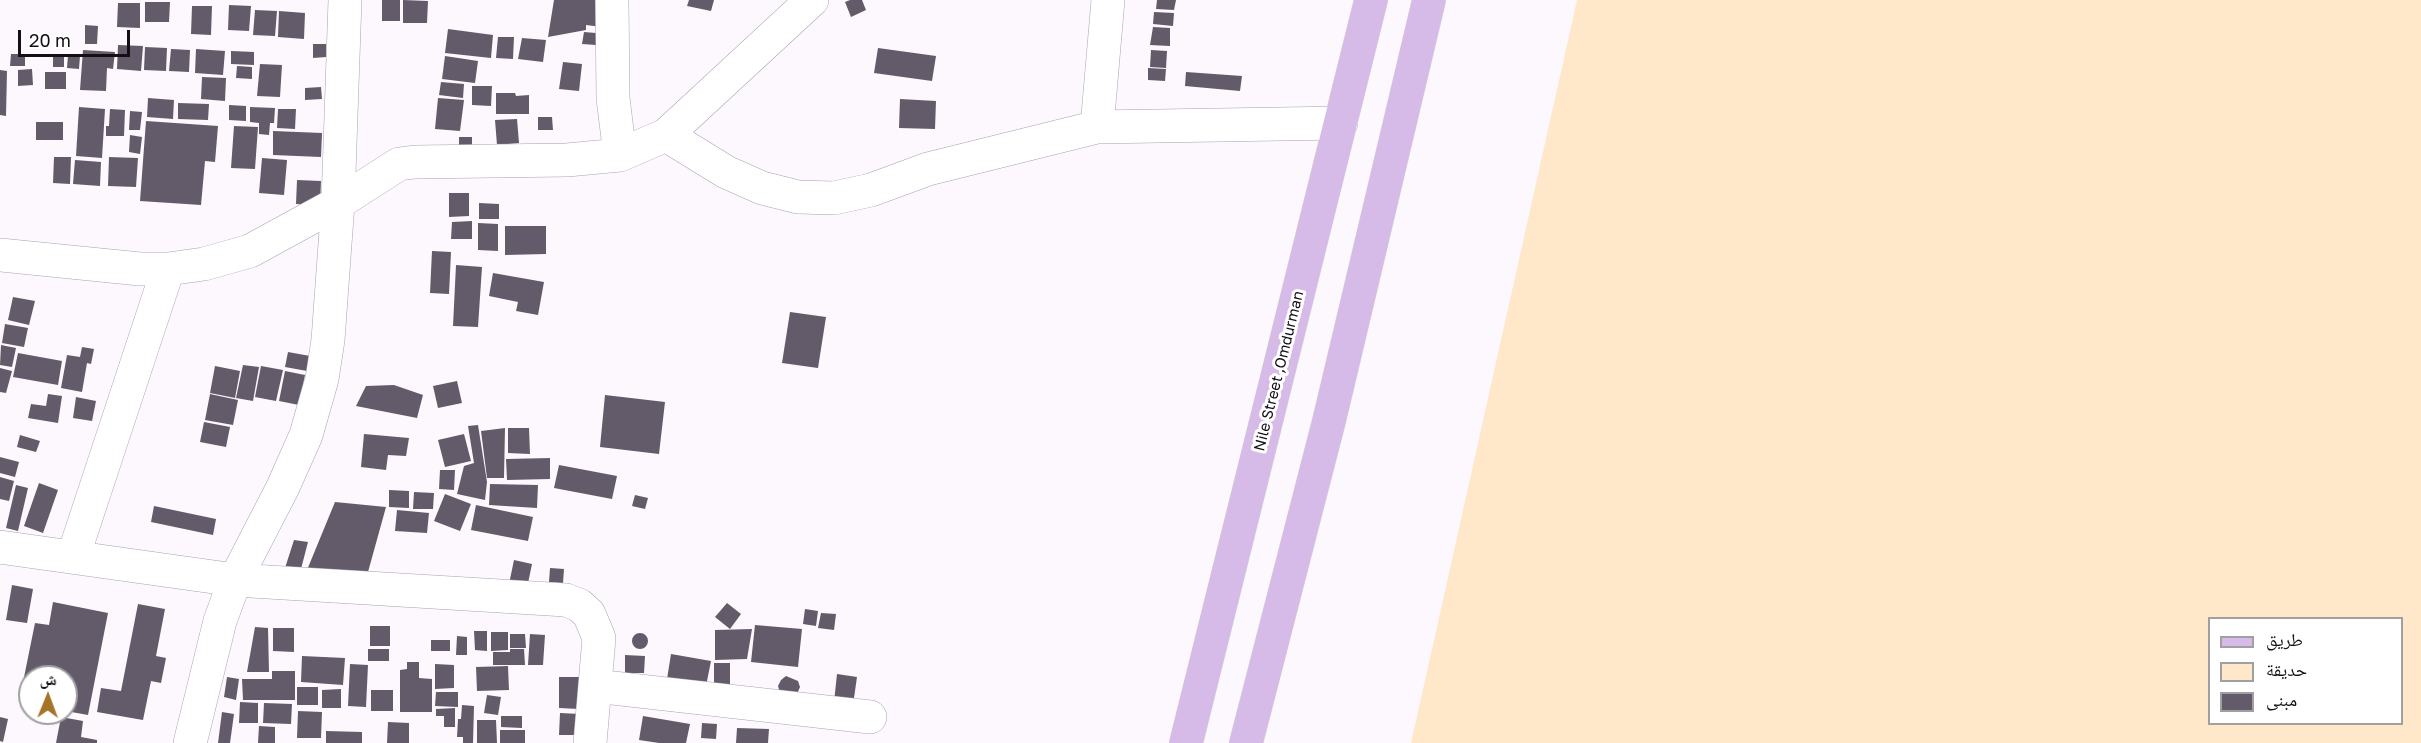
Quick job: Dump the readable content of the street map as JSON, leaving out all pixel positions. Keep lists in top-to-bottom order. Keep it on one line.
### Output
{"streets":{"main road":["Nile Street ,Omdurman"]},"legend":["طريق","حديقة","مبنى"],"scale_bar":"20 m","north":"top"}
